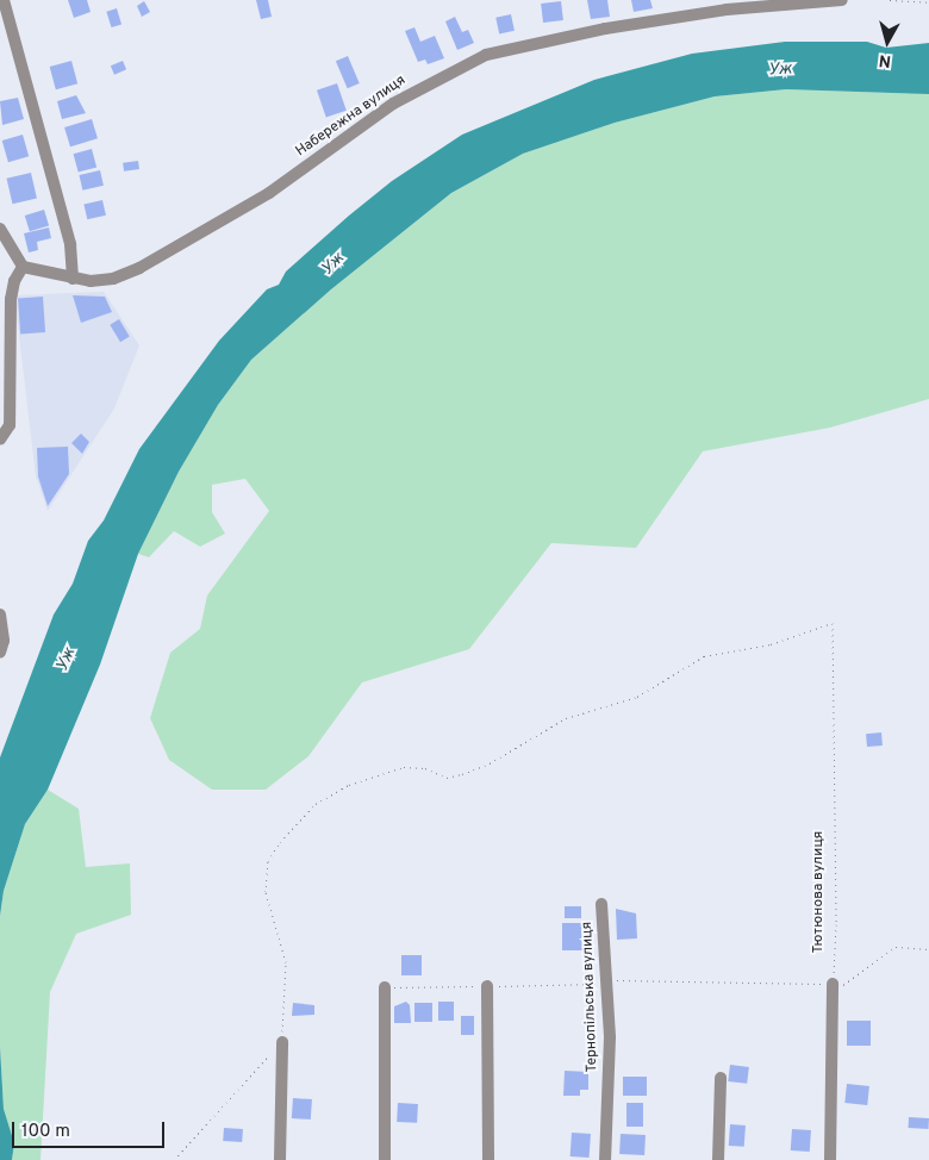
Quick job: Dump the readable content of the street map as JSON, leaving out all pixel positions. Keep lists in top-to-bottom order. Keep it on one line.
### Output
{"streets":{"street":["Набережна вулиця","Тернопільська вулиця"],"path":["Тютюнова вулиця"]},"water":["Уж"],"scale_bar":"100 m","north":"bottom"}
